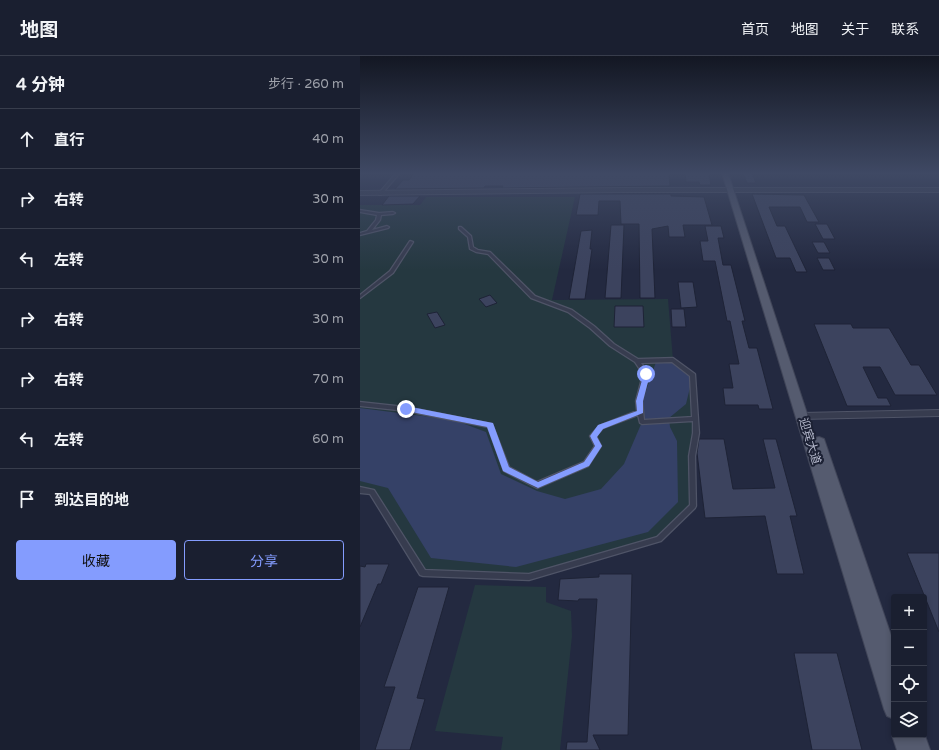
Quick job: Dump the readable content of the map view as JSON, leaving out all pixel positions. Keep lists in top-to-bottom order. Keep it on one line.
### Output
{"streets":{"main road":["迎宾大道"]},"page":{"header":"地图","nav":["首页","地图","关于","联系"],"heading":["4 分钟","步行 · 260 m"],"list":[["直行","40 m"],["右转","30 m"],["左转","30 m"],["右转","30 m"],["右转","70 m"],["左转","60 m"],"到达目的地"],"buttons":["收藏","分享"],"map_buttons":["+","−"]}}
